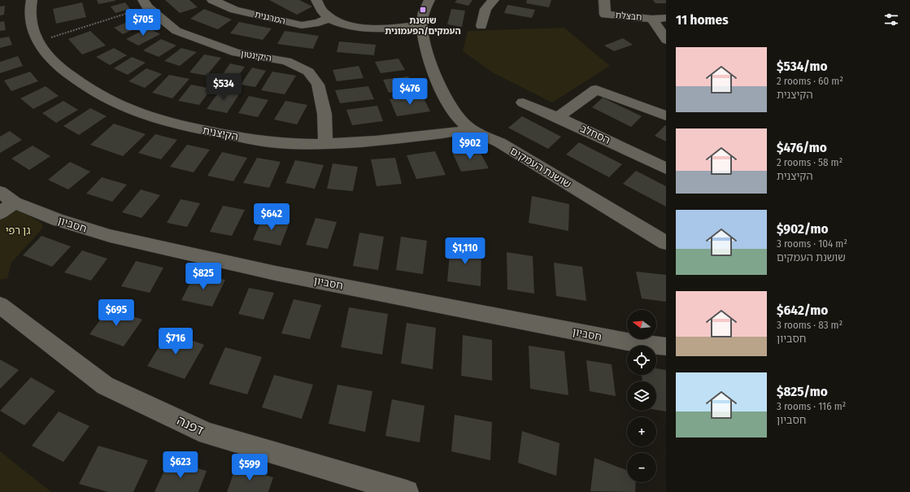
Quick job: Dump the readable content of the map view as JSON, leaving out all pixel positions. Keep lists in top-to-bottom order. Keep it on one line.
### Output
{"streets":{"street":["חבצלת","המרגנית","היקינטון","הקיצנית","הסחלב","שושנת העמקים","חסביון","דפנה"]},"crossings":[["היקינטון","הקיצנית"],["הקיצנית","שושנת העמקים"]],"parks":["גן רפי"],"places":{"transit":["שושנת העמקים/הפעמונית"]},"north":"left","page":{"heading":"11 homes","price":["$705","$534","$476","$902","$642","$1,110","$825","$695","$716","$623","$599"],"list":[{"name":"$534/mo","note":"2 rooms · 60 m² · הקיצנית"},{"name":"$476/mo","note":"2 rooms · 58 m² · הקיצנית"},{"name":"$902/mo","note":"3 rooms · 104 m² · שושנת העמקים"},{"name":"$642/mo","note":"3 rooms · 83 m² · חסביון"},{"name":"$825/mo","note":"3 rooms · 116 m² · חסביון"}],"map_buttons":["+","−"]}}
